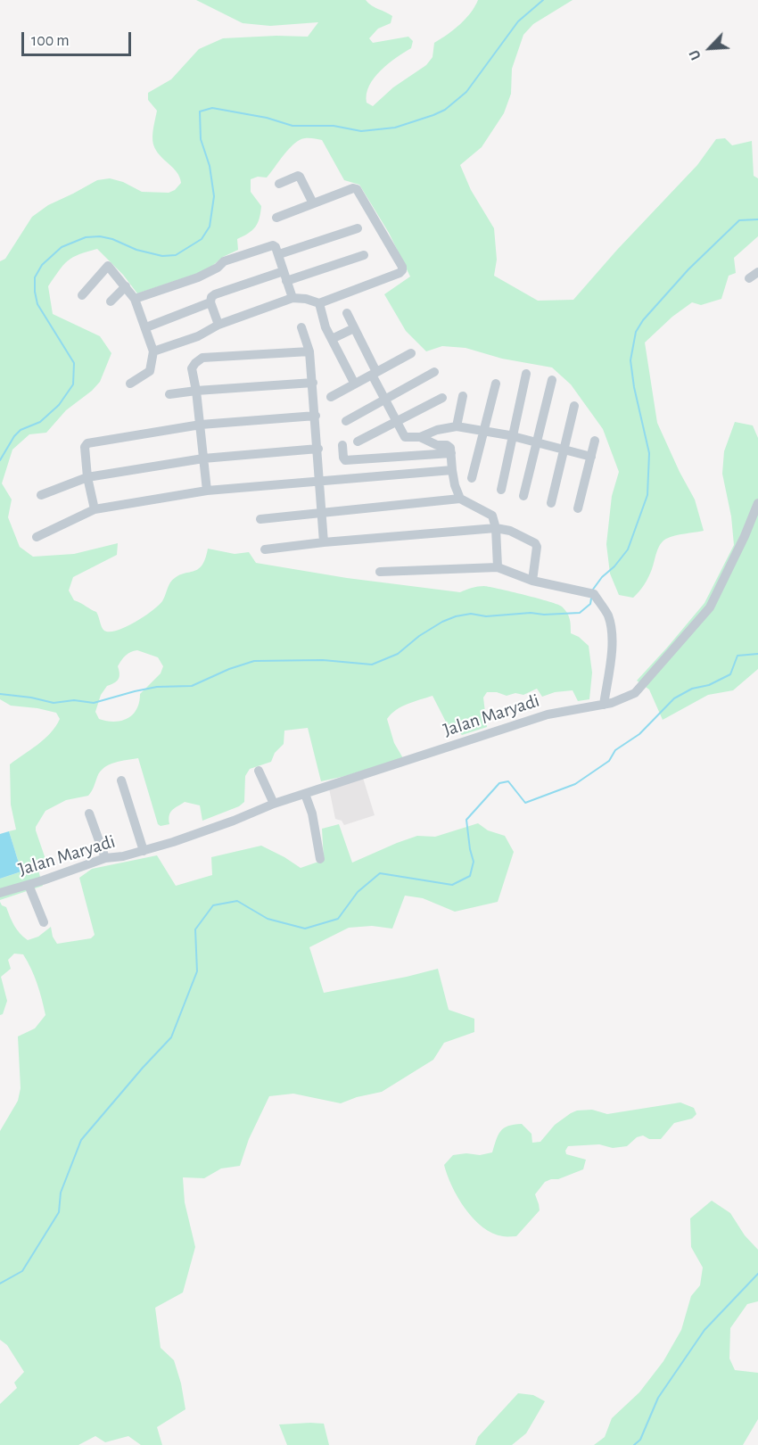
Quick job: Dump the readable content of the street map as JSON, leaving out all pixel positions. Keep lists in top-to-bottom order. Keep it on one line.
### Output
{"streets":{"street":["Jalan Maryadi"]},"scale_bar":"100 m","north":"bottom left"}
